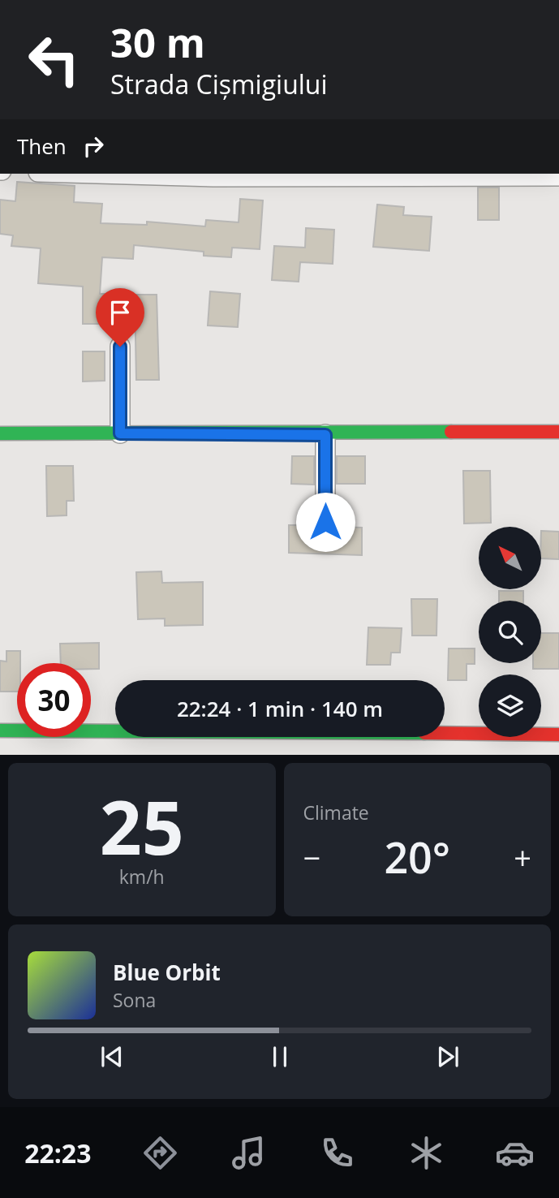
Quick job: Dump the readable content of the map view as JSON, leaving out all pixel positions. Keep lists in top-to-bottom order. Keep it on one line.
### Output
{"north":"top left","page":{"turn":["30 m","Strada Cișmigiului"],"then":"Then","limit":"30","trip":"22:24 · 1 min · 140 m","tile":[["25","km/h"],"Climate"],"heat":["−","20°","+"],"song":["Blue Orbit","Sona"],"tabs":"22:23"}}
